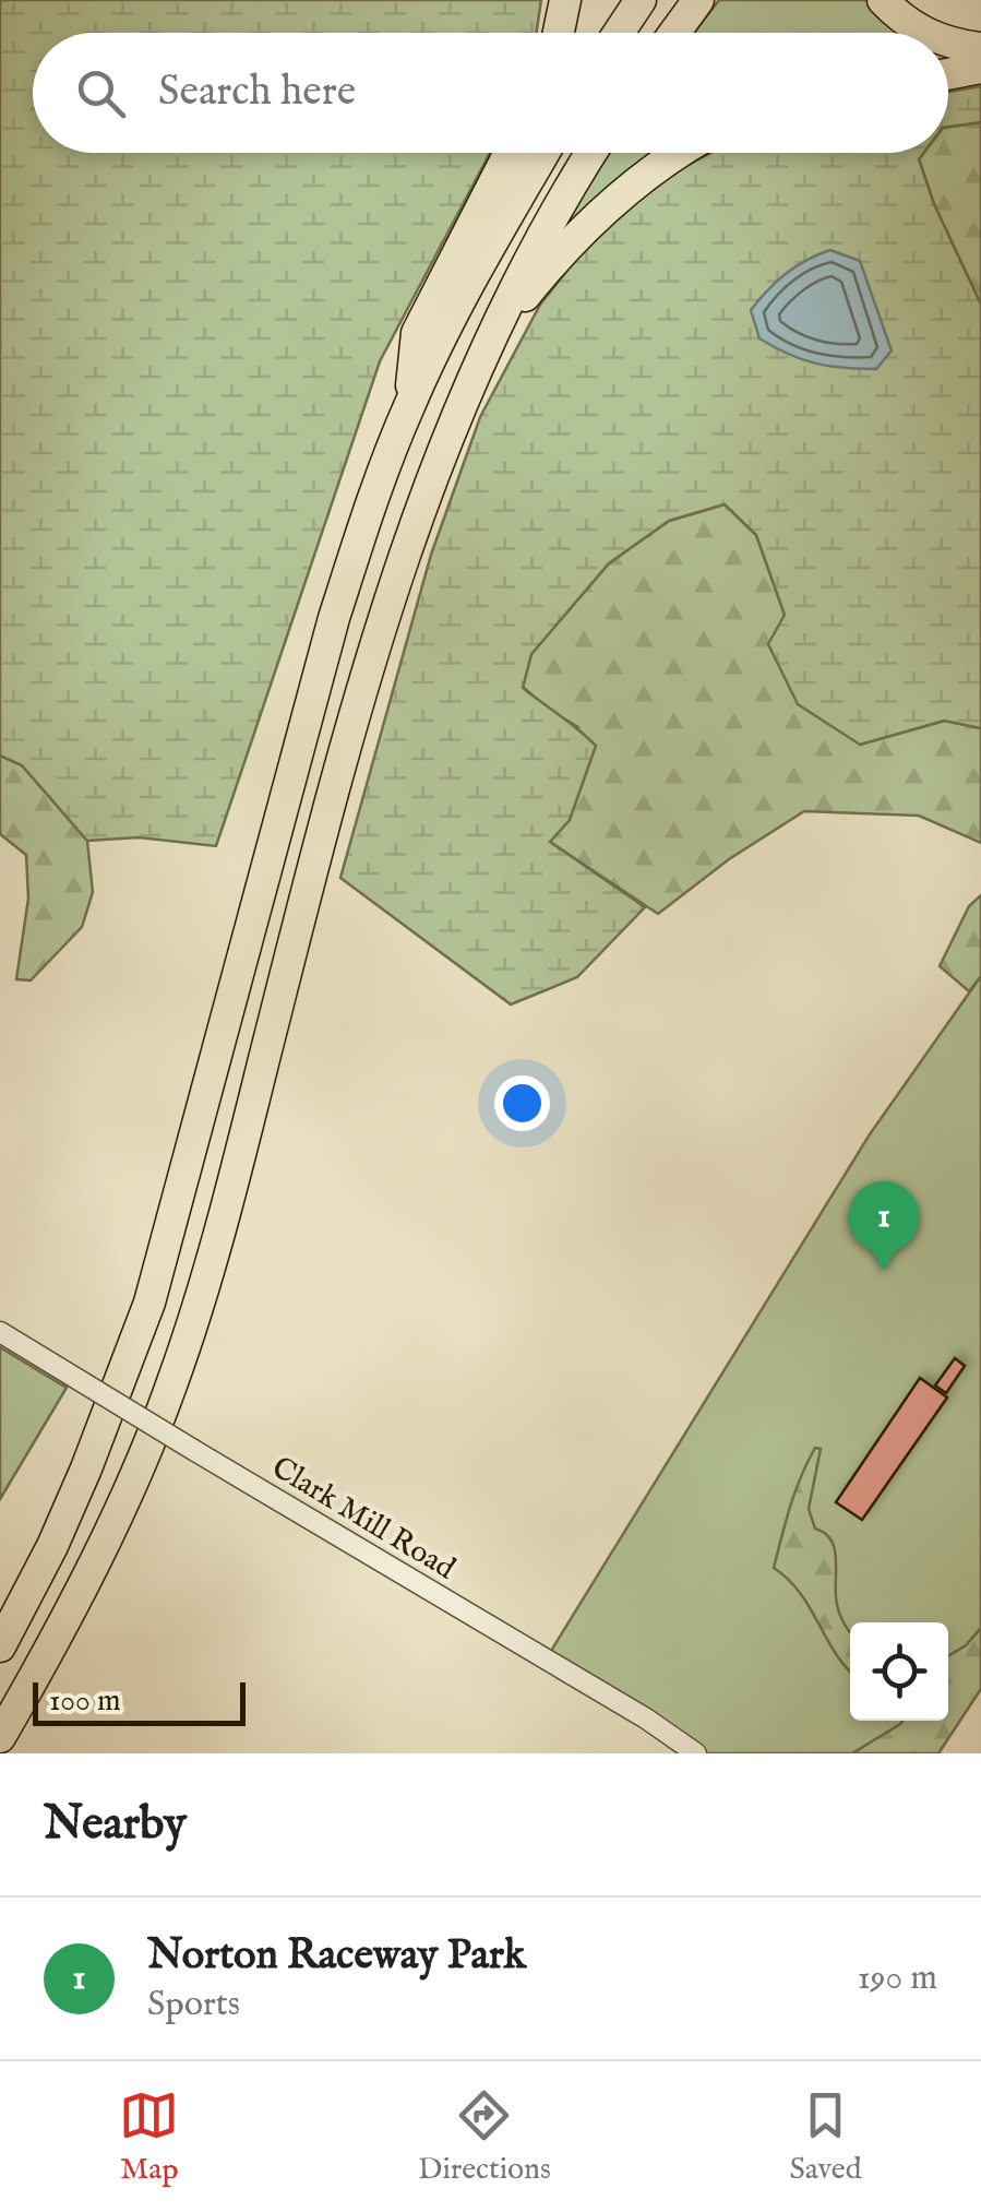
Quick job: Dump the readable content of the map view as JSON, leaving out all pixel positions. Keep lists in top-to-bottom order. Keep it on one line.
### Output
{"streets":{"street":["Clark Mill Road"]},"scale_bar":"100 m","page":{"search":"Search here","pins":"1","scale":"100 m","heading":"Nearby","list":[{"mark":"1","name":"Norton Raceway Park","note":"Sports","value":"190 m"}],"nav":["Map","Directions","Saved"]}}
